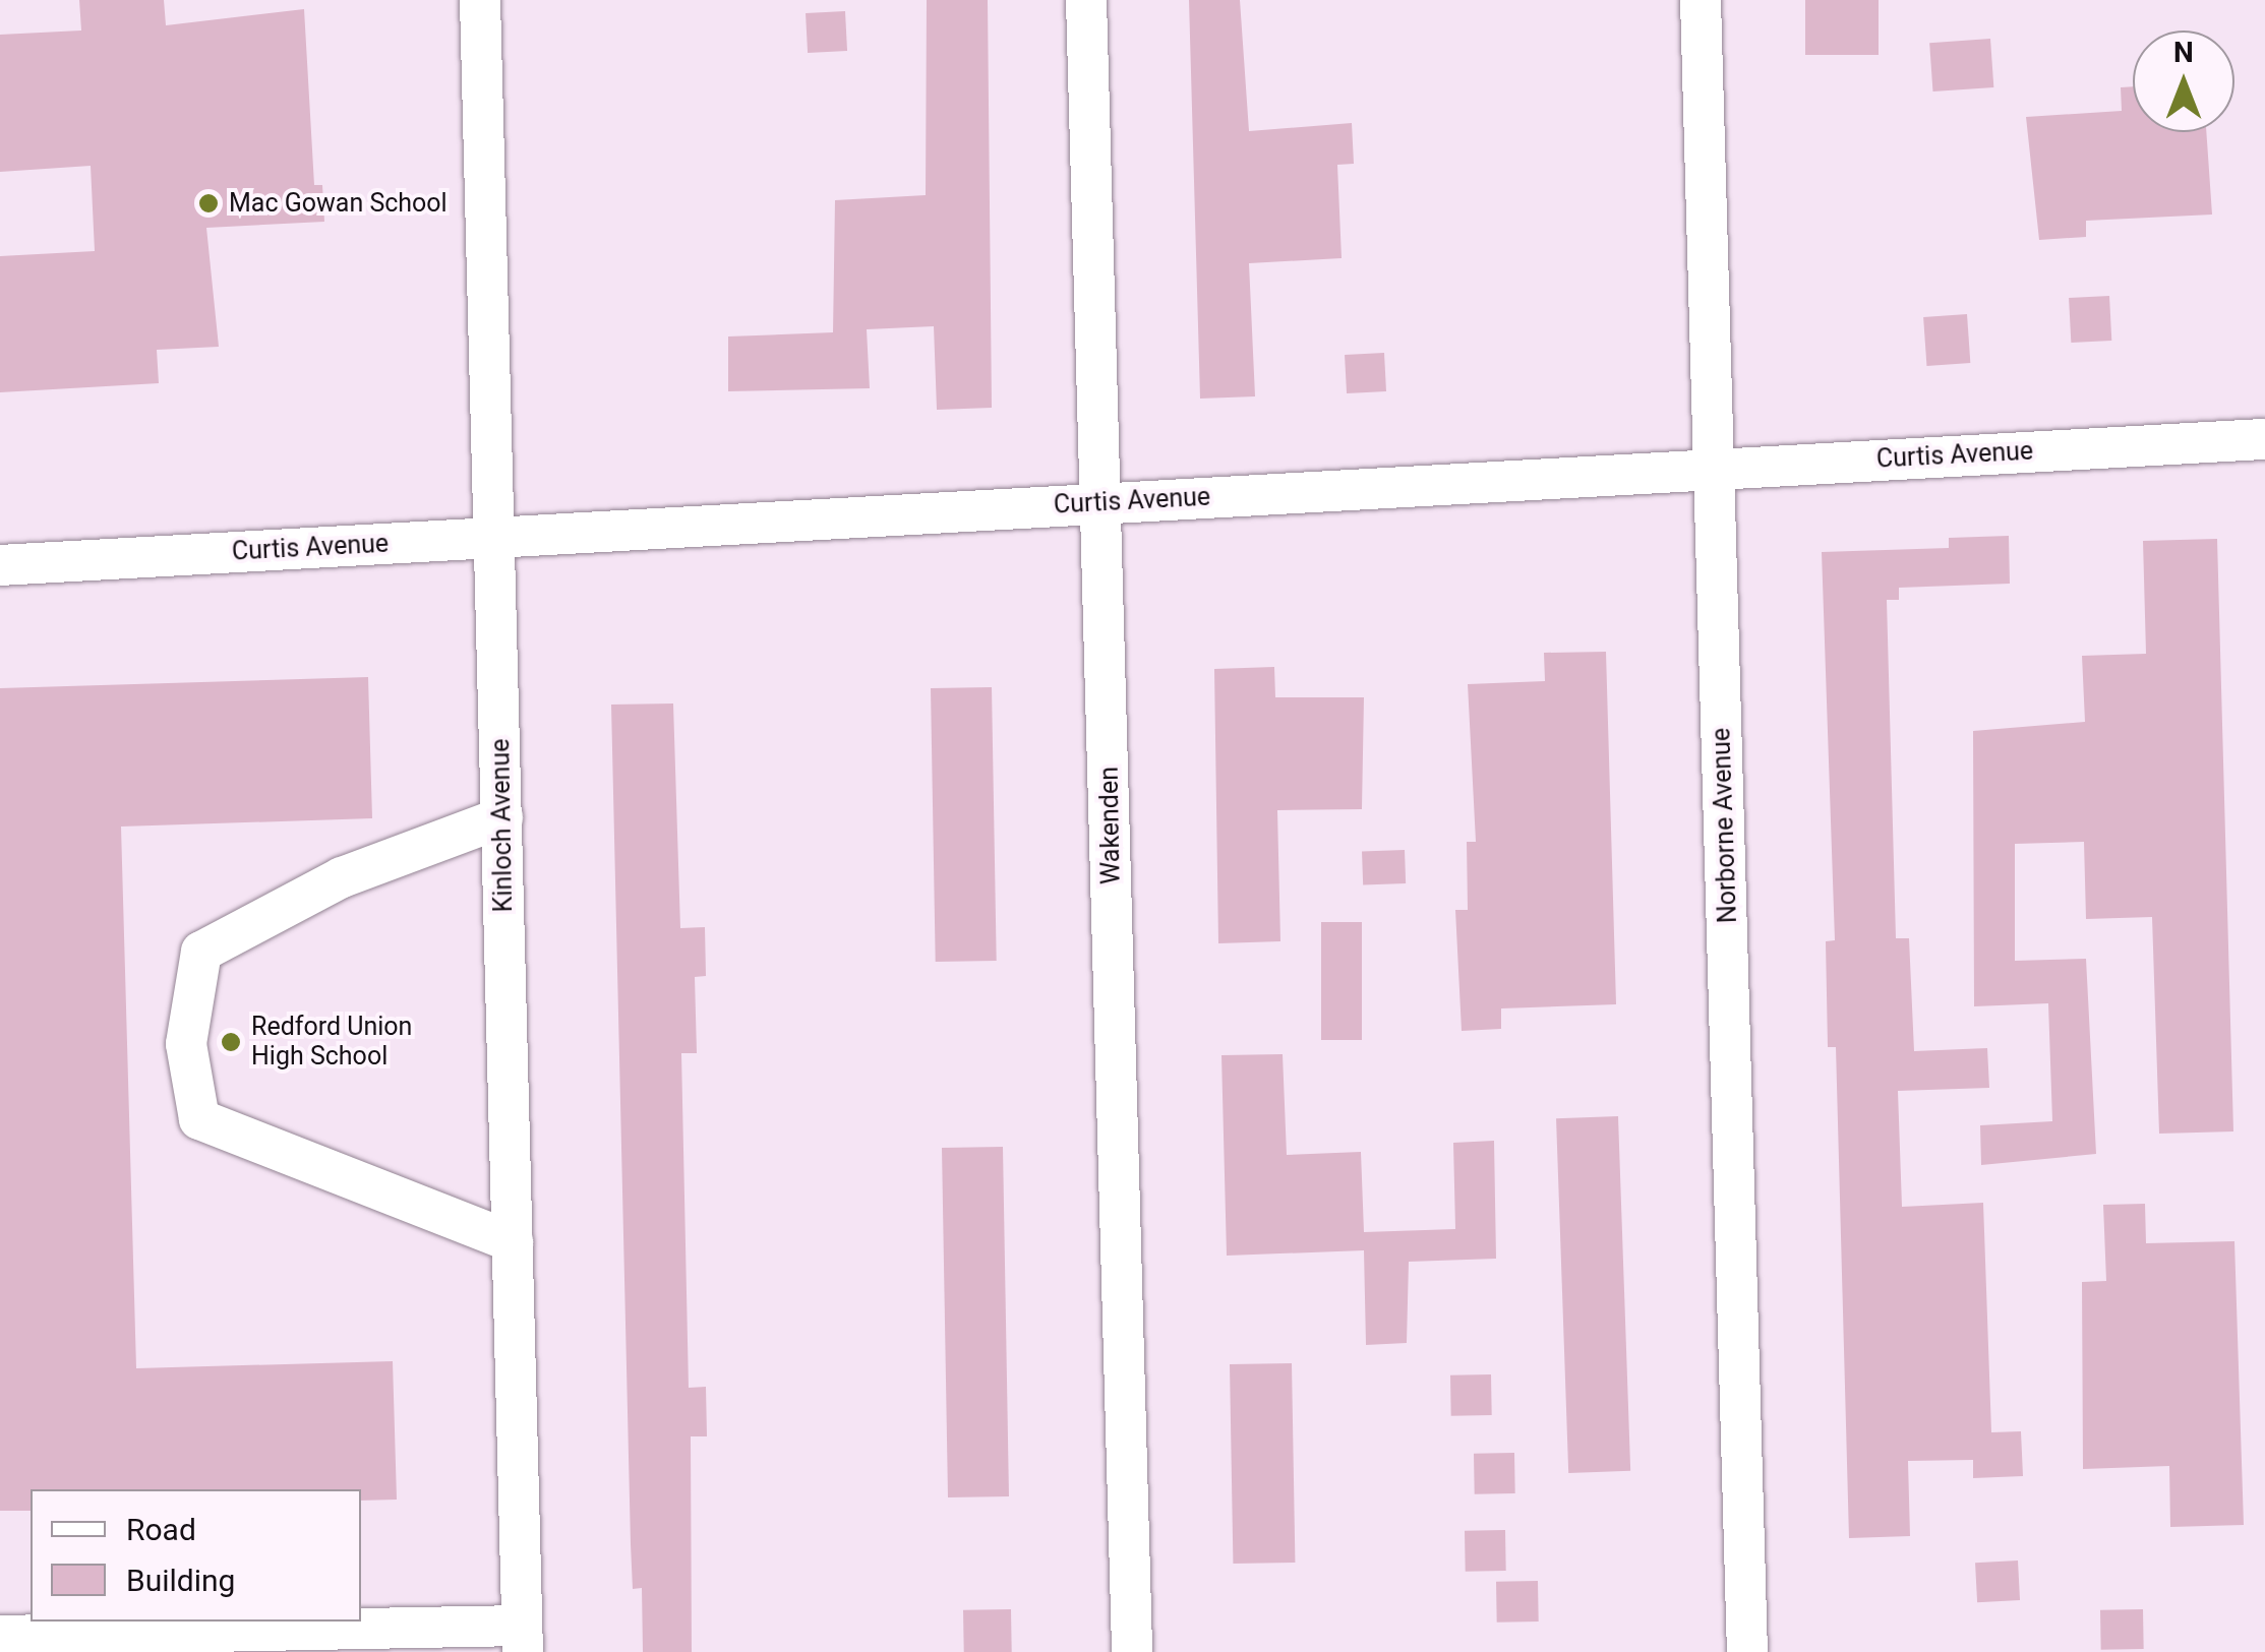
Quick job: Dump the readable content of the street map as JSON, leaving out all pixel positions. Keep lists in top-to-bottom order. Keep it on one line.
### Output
{"streets":{"street":["Curtis Avenue","Kinloch Avenue","Wakenden","Norborne Avenue"]},"crossings":[["Curtis Avenue","Kinloch Avenue"],["Curtis Avenue","Wakenden"],["Curtis Avenue","Norborne Avenue"]],"places":["Mac Gowan School","Redford Union High School"],"legend":["Road","Building"],"north":"top"}
